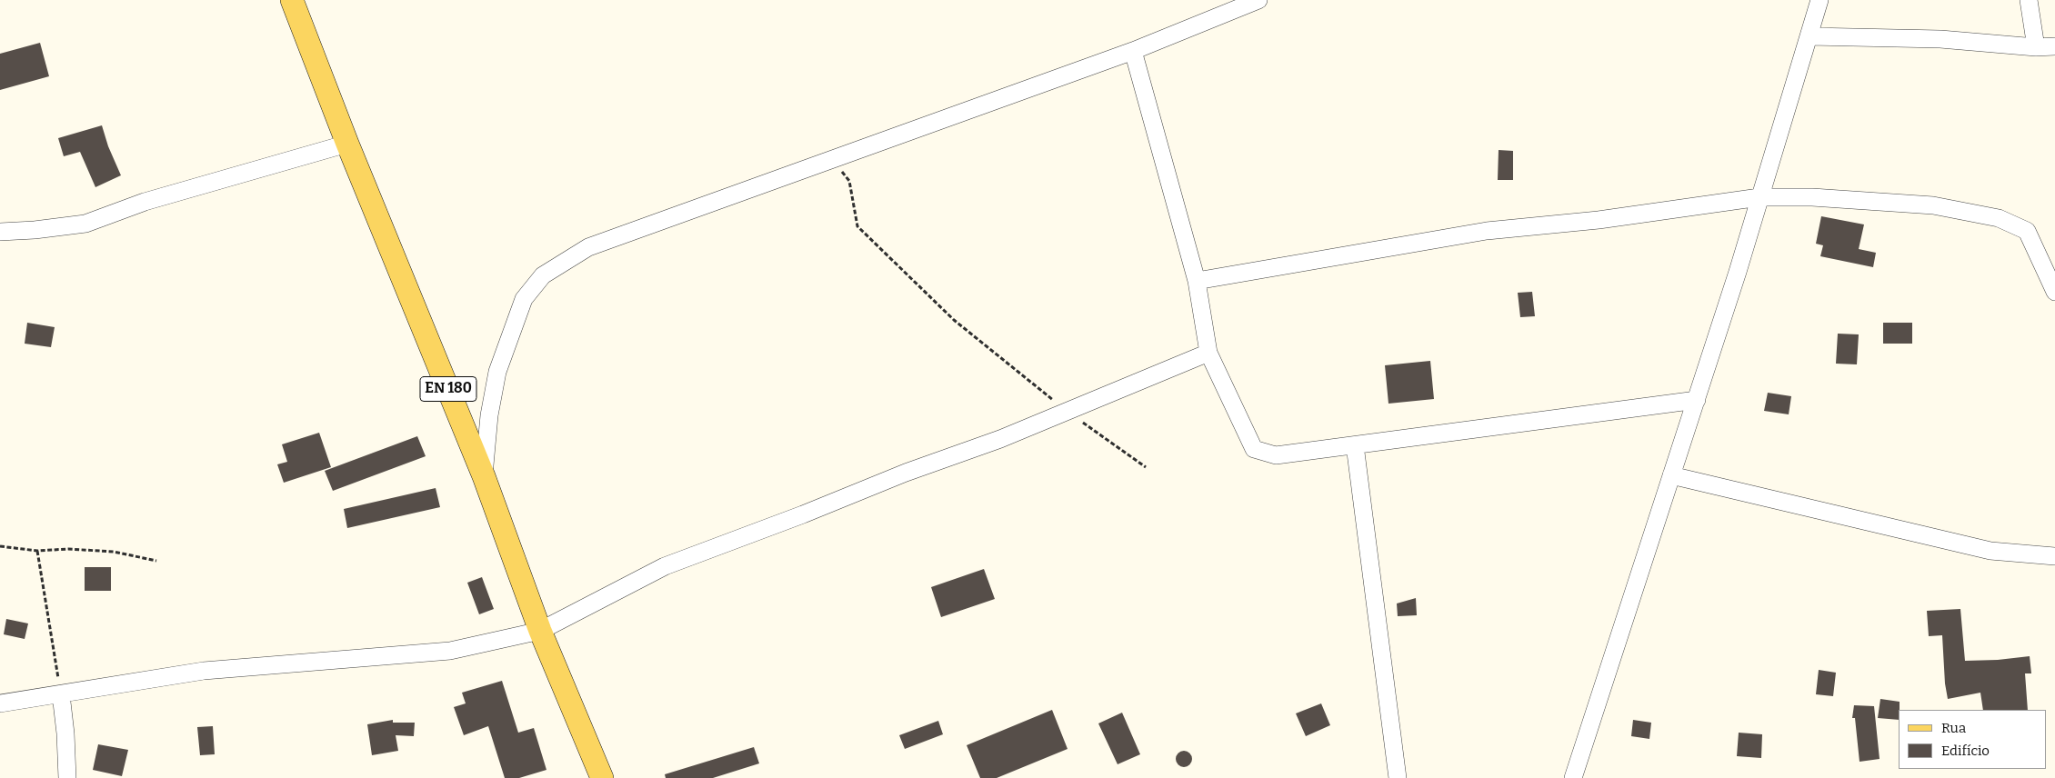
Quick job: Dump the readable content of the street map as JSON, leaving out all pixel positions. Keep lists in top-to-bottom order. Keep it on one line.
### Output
{"streets":{"main road":["EN 180"]},"legend":["Rua","Edifício"]}
